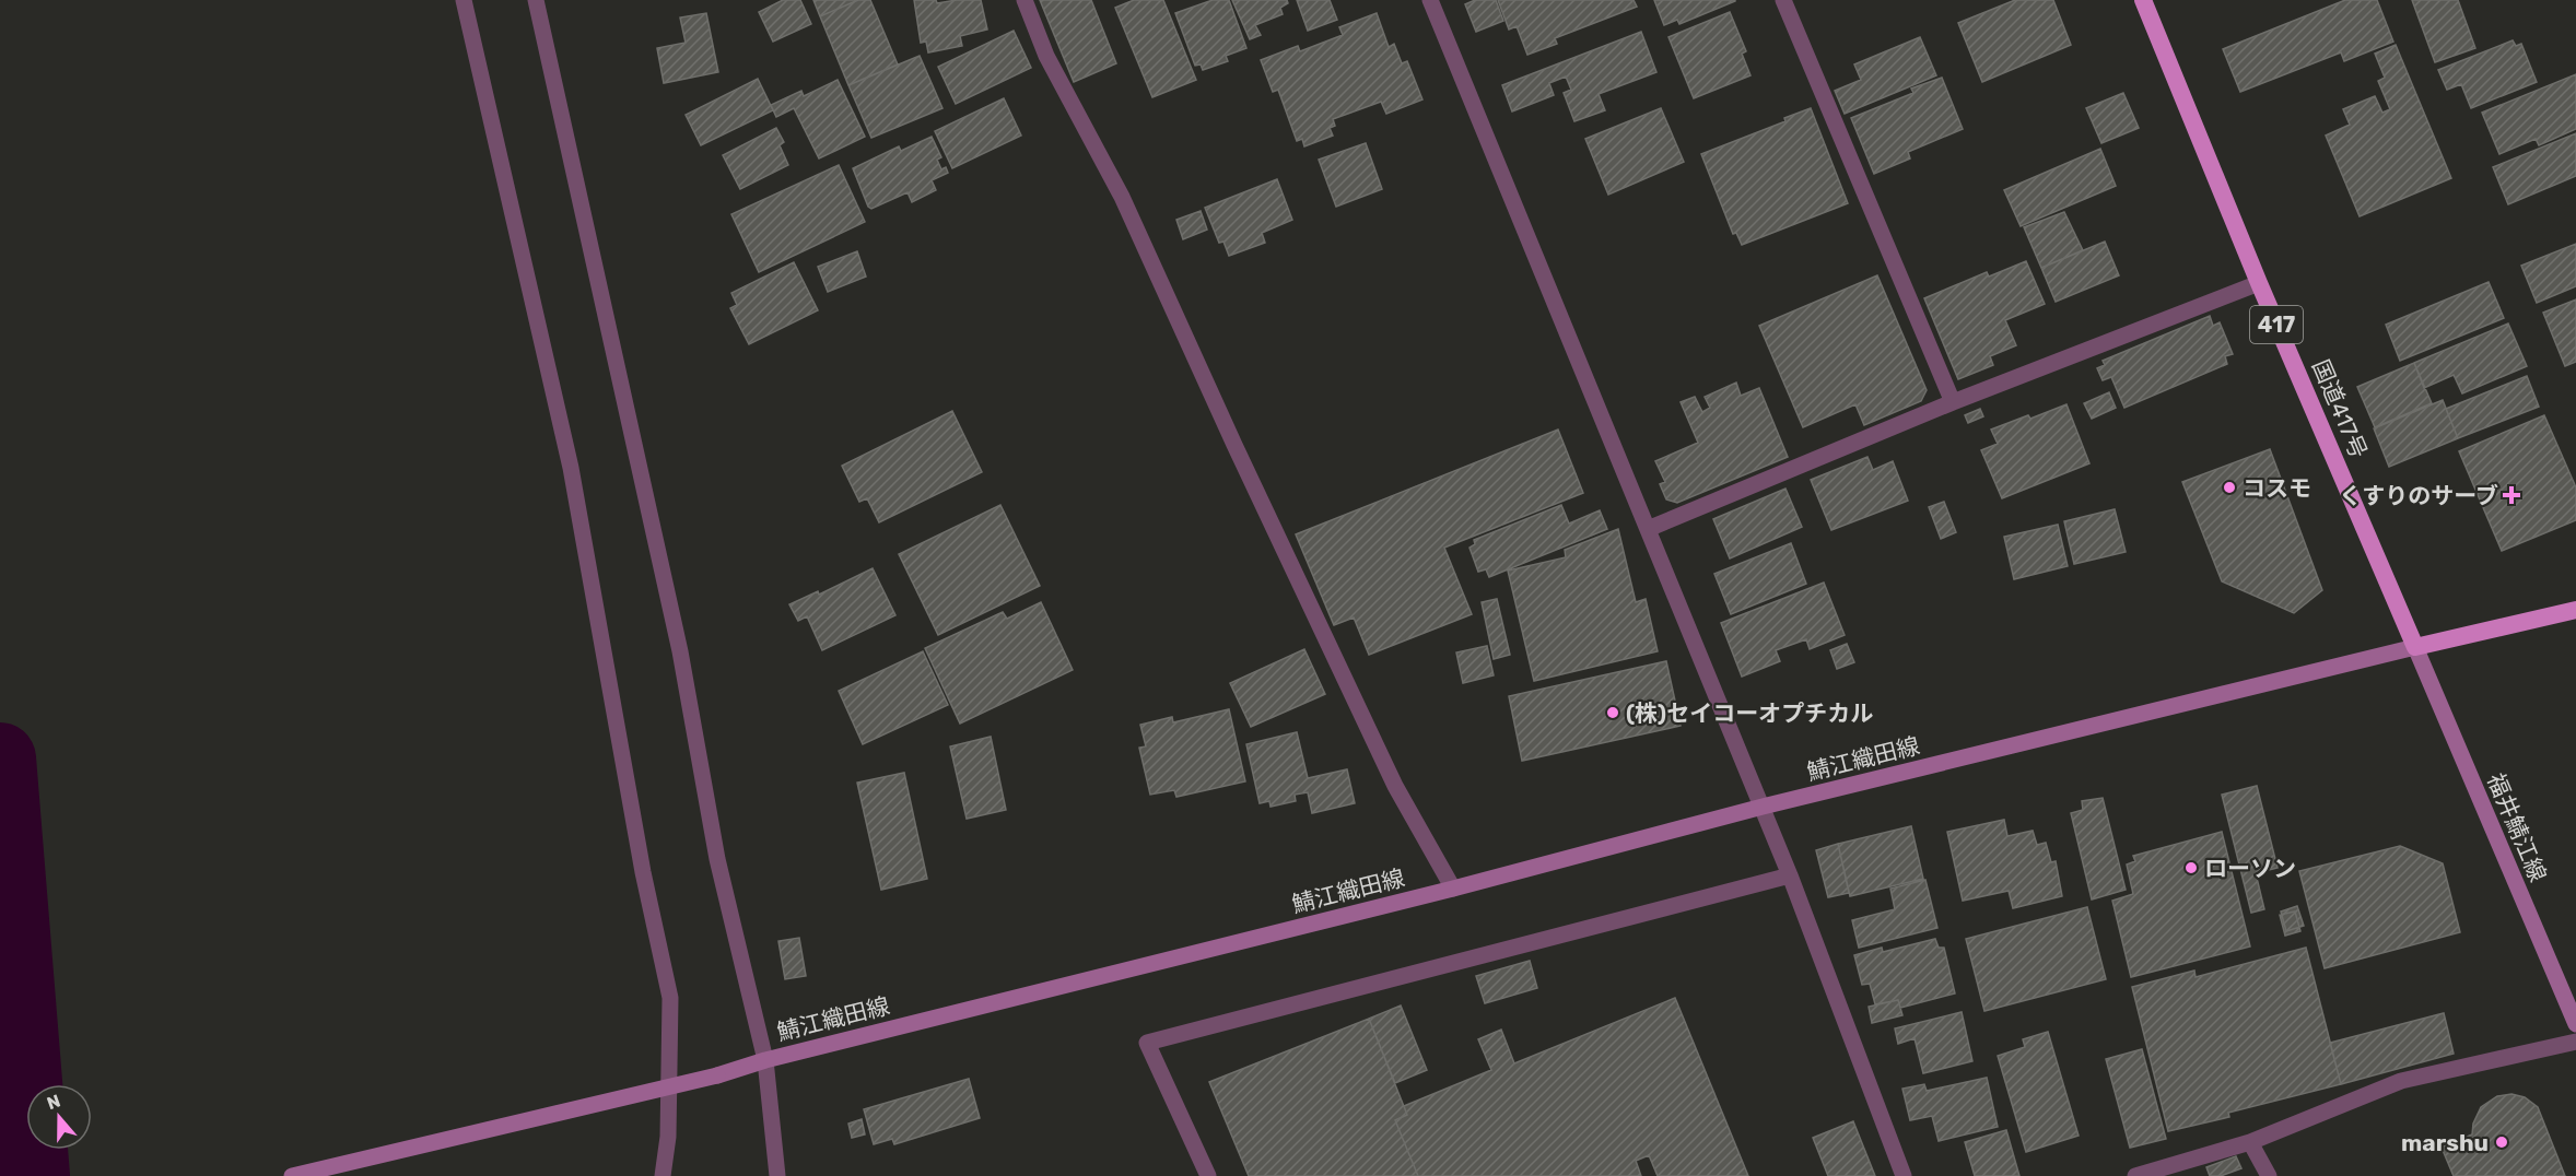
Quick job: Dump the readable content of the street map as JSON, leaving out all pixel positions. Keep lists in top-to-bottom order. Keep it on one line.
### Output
{"streets":{"highway":["417","国道417号"],"main road":["鯖江織田線","福井鯖江線"]},"crossings":[["国道417号","鯖江織田線"],["国道417号","福井鯖江線"],["鯖江織田線","福井鯖江線"]],"places":{"other":["コスモ","(株)セイコーオプチカル","ローソン","marshu"],"health":["くすりのサーブ"]},"north":"top"}
